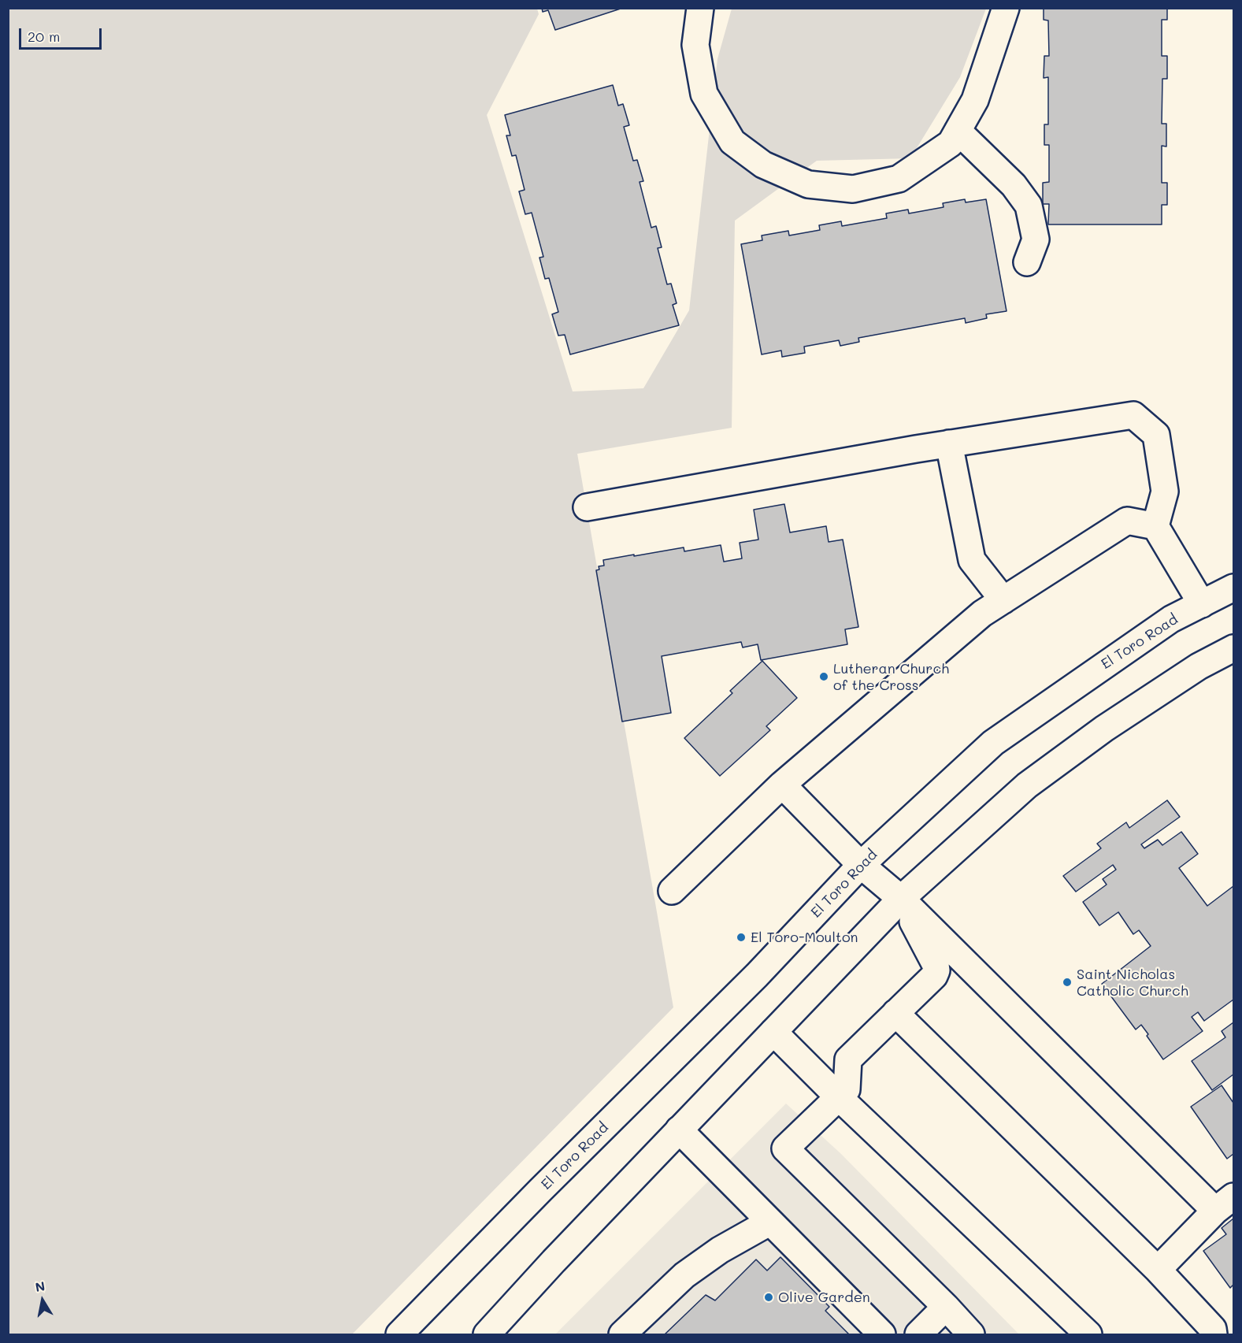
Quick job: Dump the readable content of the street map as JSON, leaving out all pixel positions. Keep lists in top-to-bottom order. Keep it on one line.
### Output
{"streets":{"main road":["El Toro Road"]},"places":["Lutheran Church of the Cross","El Toro-Moulton","Saint Nicholas Catholic Church","Olive Garden"],"scale_bar":"20 m","north":"top"}
